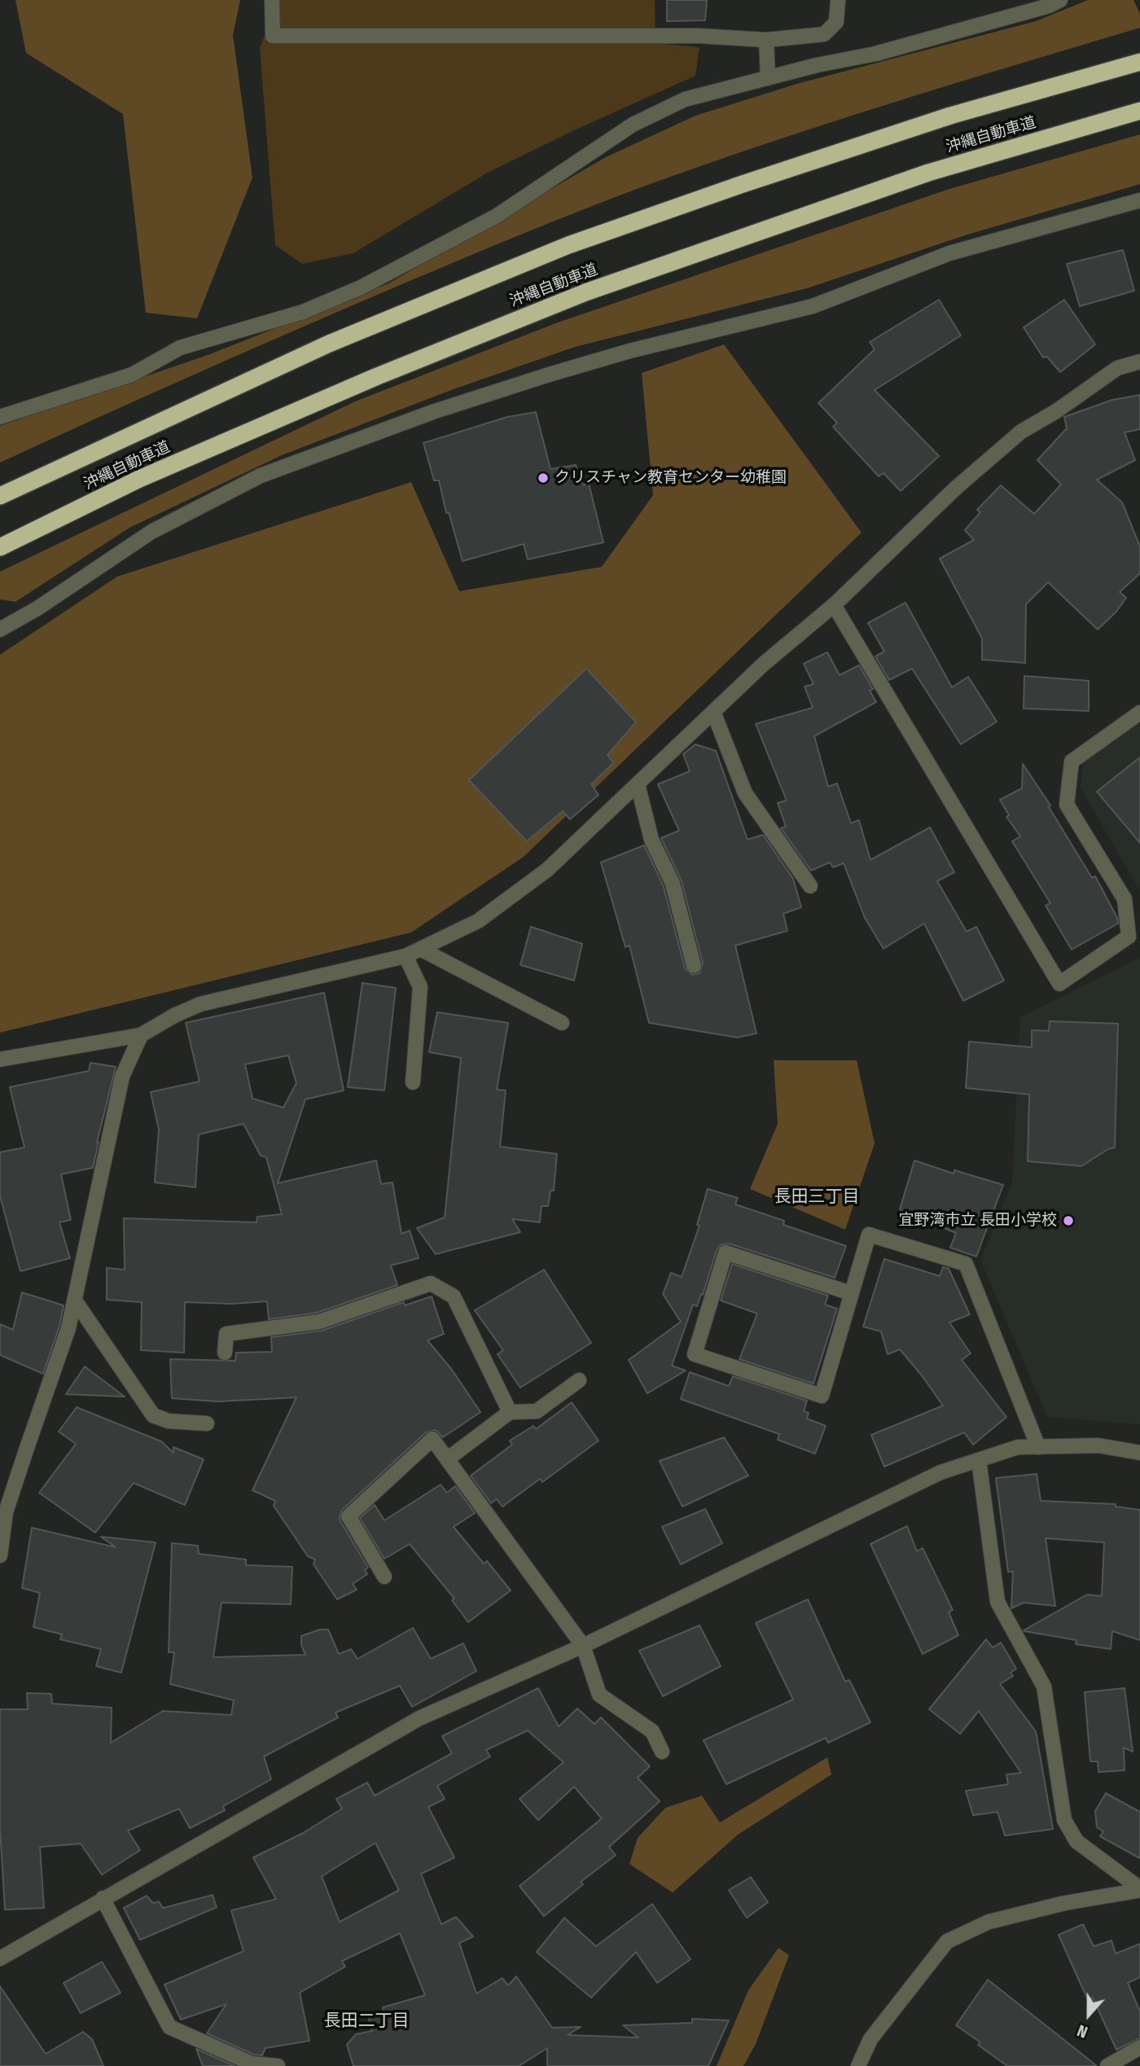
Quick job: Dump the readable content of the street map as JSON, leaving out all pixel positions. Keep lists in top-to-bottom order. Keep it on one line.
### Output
{"streets":{"highway":["沖縄自動車道"]},"districts":["長田三丁目","長田二丁目"],"places":["クリスチャン教育センター幼稚園","宜野湾市立 長田小学校"],"north":"bottom"}
